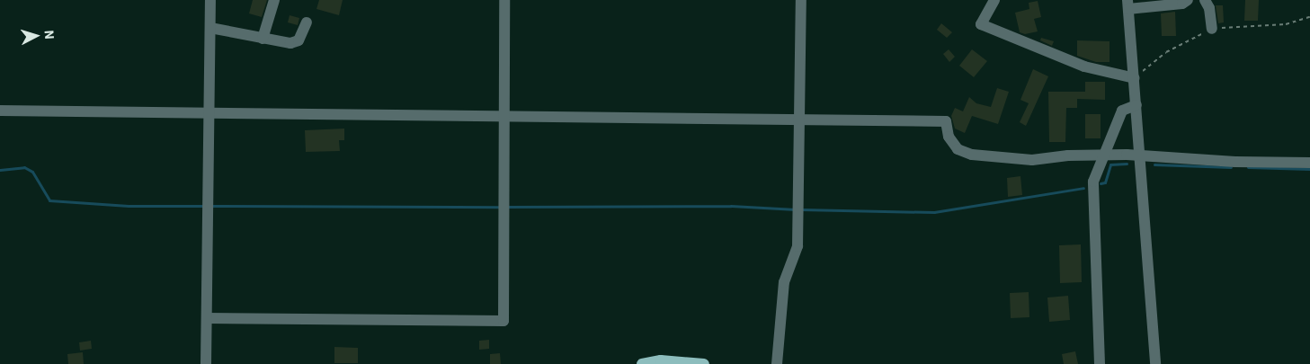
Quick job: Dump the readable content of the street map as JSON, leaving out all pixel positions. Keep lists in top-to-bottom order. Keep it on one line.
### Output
{"north":"right"}
